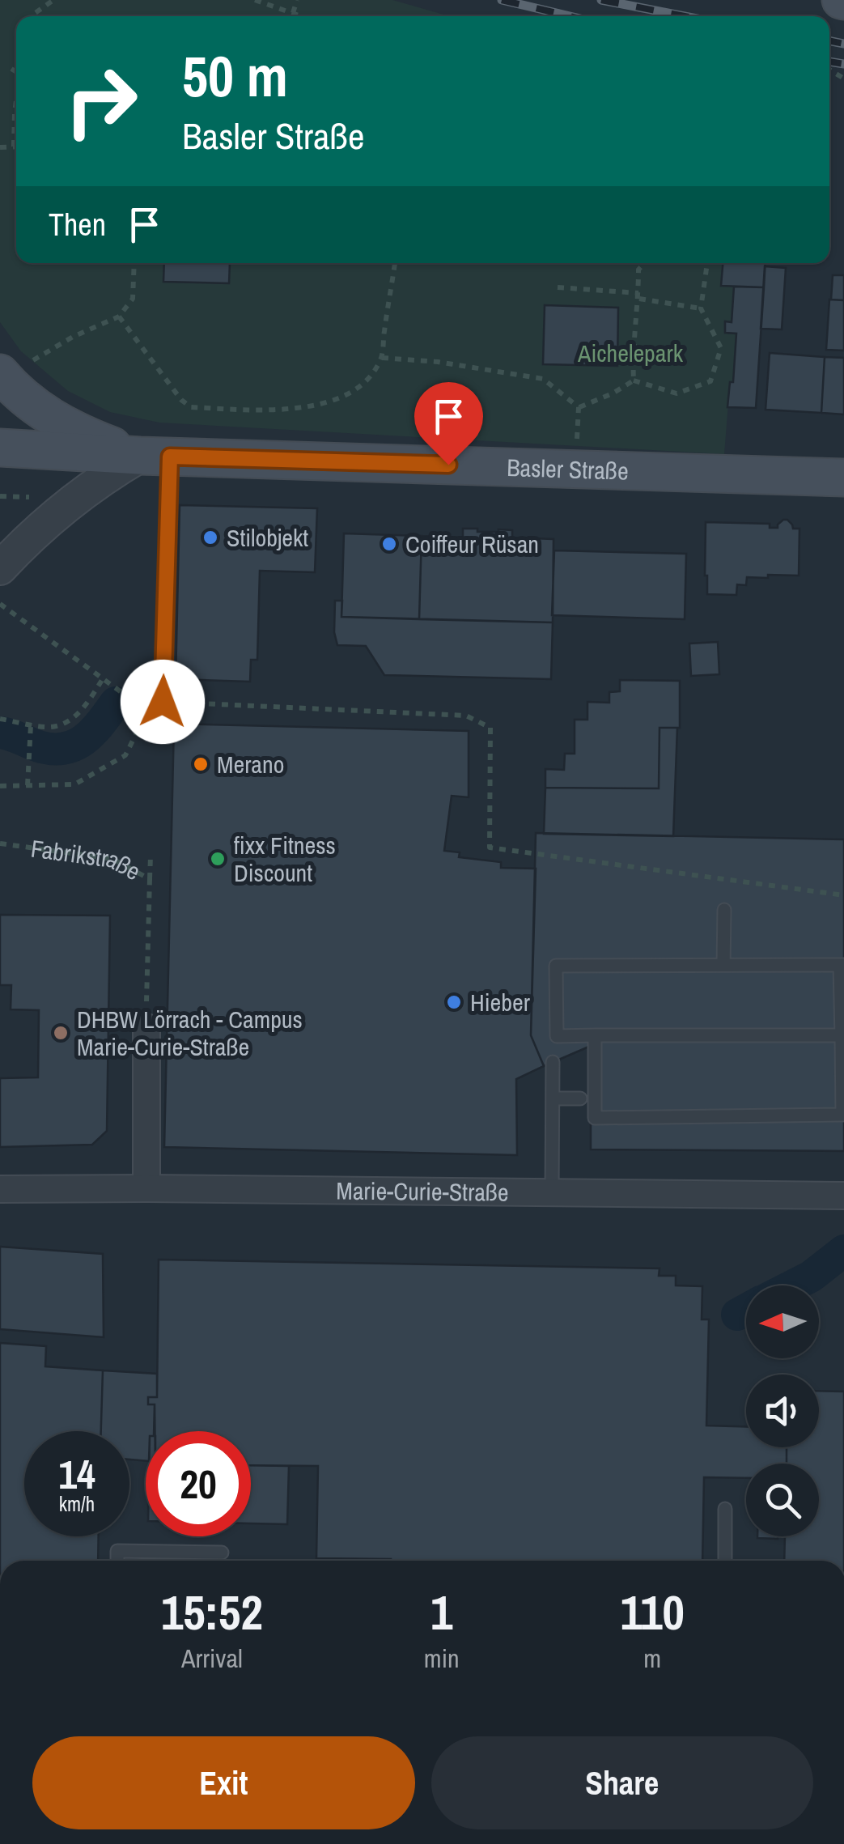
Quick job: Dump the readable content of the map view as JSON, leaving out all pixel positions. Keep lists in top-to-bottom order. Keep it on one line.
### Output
{"streets":{"main road":["Basler Straße"],"street":["Marie-Curie-Straße"],"path":["Fabrikstraße"]},"parks":["Aichelepark"],"places":["Stilobjekt","Coiffeur Rüsan","Merano","fixx Fitness Discount","Hieber","DHBW Lörrach - Campus Marie-Curie-Straße"],"north":"left","page":{"turn":["50 m","Basler Straße"],"then":"Then","speed":"14 km/h","limit":"20","eta":["15:52","Arrival","1","min","110","m"],"buttons":["Exit","Share"]}}
